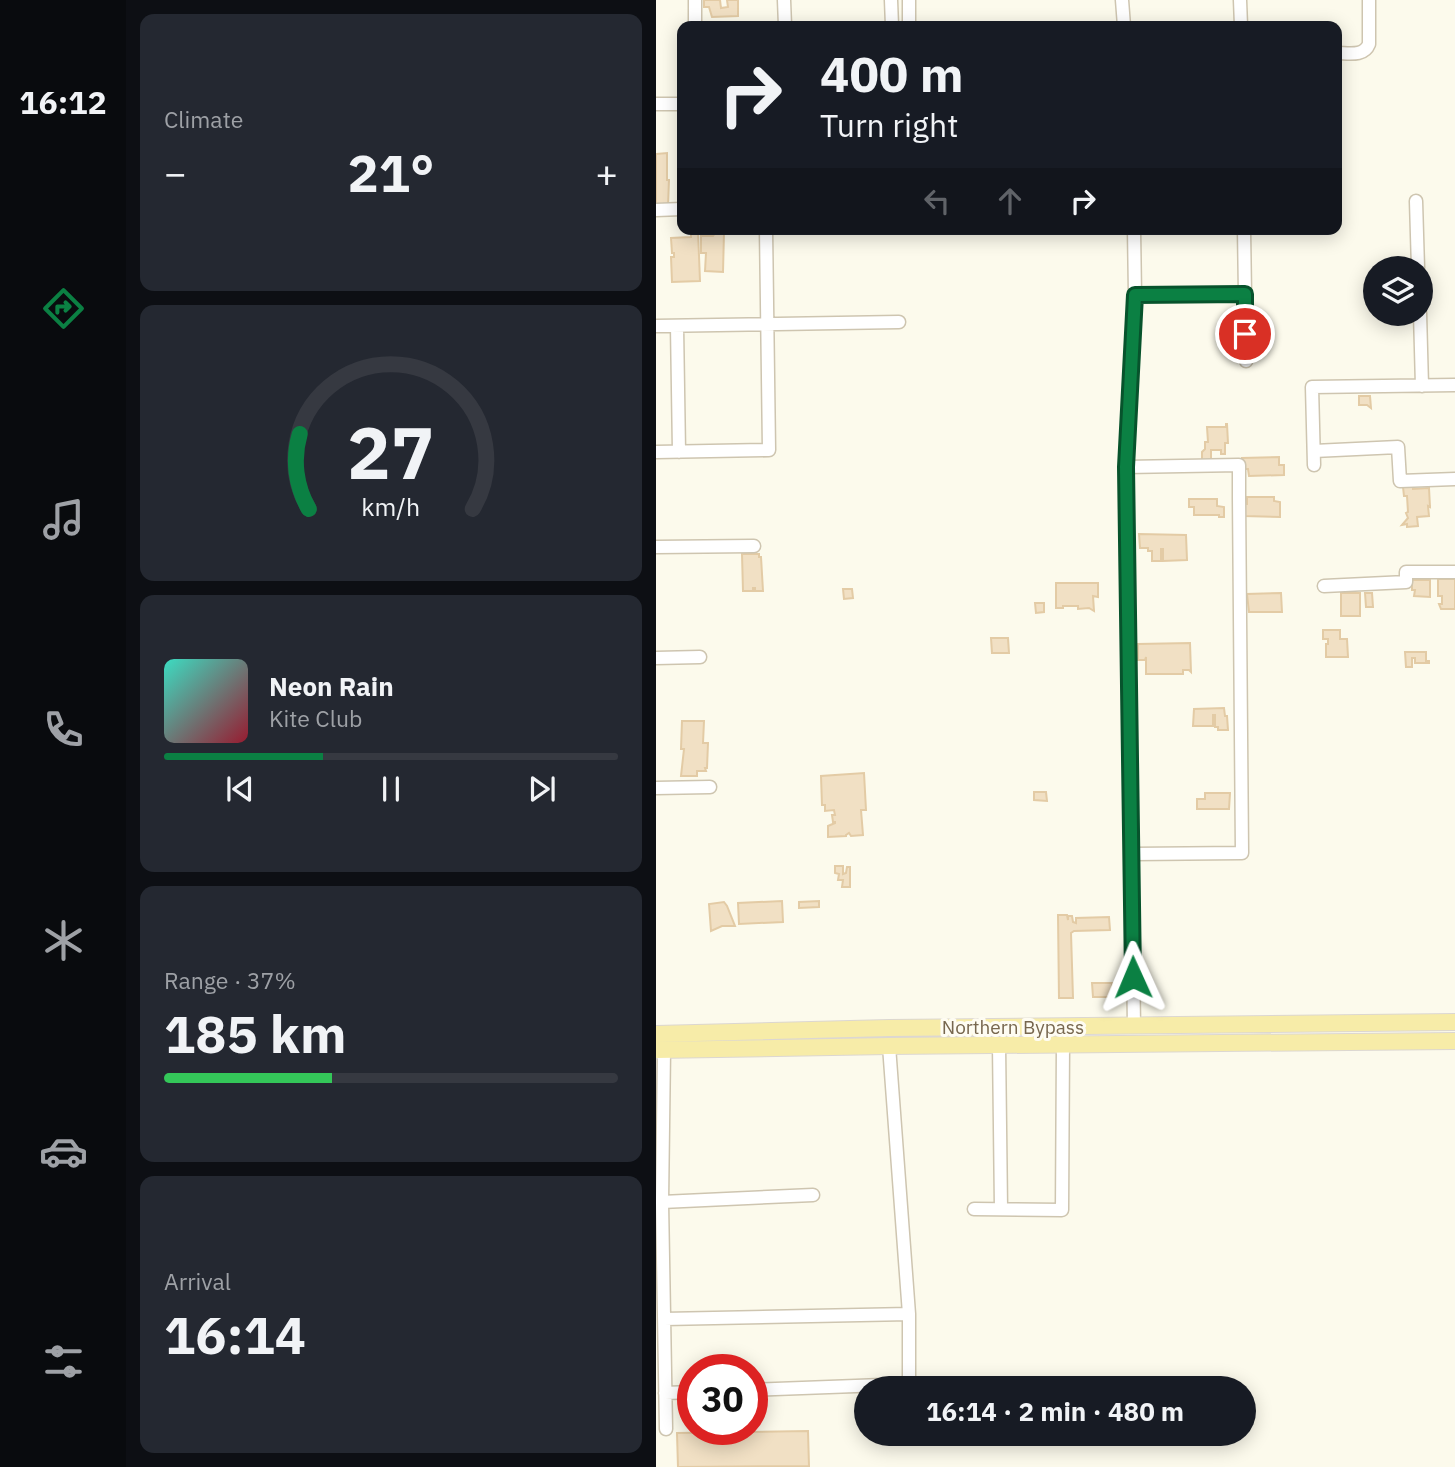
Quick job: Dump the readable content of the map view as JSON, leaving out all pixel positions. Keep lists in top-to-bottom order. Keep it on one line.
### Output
{"streets":{"main road":["Northern Bypass"]},"page":{"tabs":"16:12","tile":["Climate",["Range · 37%","185 km"],["Arrival","16:14"]],"turn":["400 m","Turn right"],"heat":["−","21°","+"],"song":["Neon Rain","Kite Club"],"limit":"30","trip":"16:14 · 2 min · 480 m","gauge":["27","km/h"]}}
